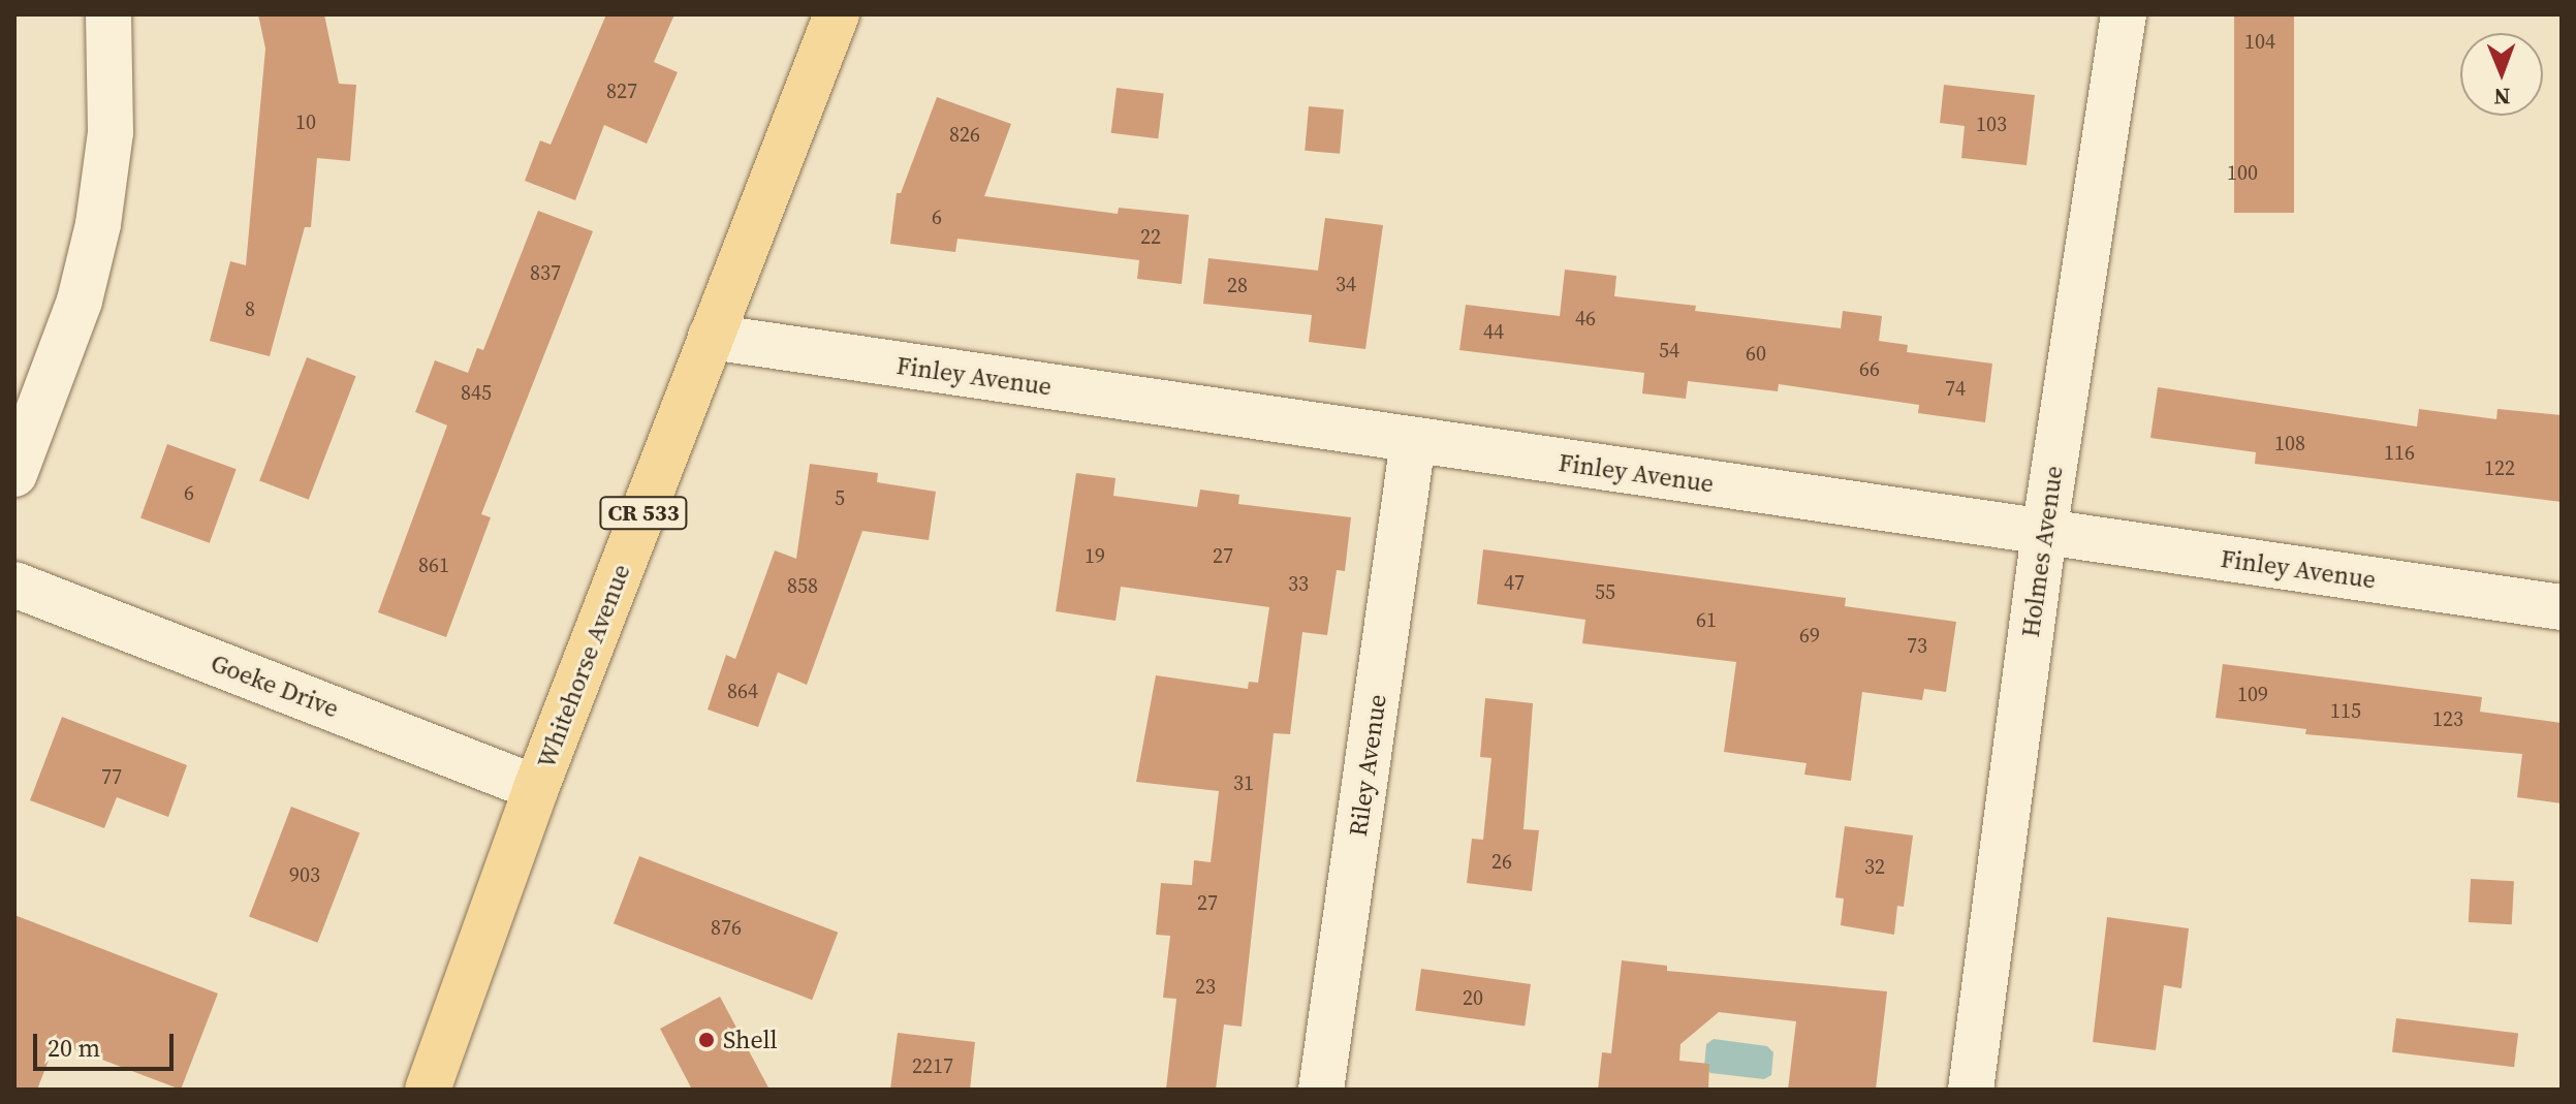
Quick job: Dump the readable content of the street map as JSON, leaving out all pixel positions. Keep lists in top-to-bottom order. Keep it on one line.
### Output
{"streets":{"main road":["CR 533","Whitehorse Avenue"],"street":["Finley Avenue","Holmes Avenue","Goeke Drive","Riley Avenue"]},"crossings":[["Finley Avenue","Holmes Avenue"],["Finley Avenue","Whitehorse Avenue"],["Finley Avenue","Riley Avenue"],["Whitehorse Avenue","Goeke Drive"]],"places":["Shell"],"house_numbers":["104","827","10","103","826","100","6","22","837","34","28","8","46","44","54","60","66","74","845","108","116","122","6","5","19","27","861","47","33","858","55","61","69","73","864","109","115","123","77","31","26","32","903","27","876","23","20","2217"],"scale_bar":"20 m","north":"bottom"}
